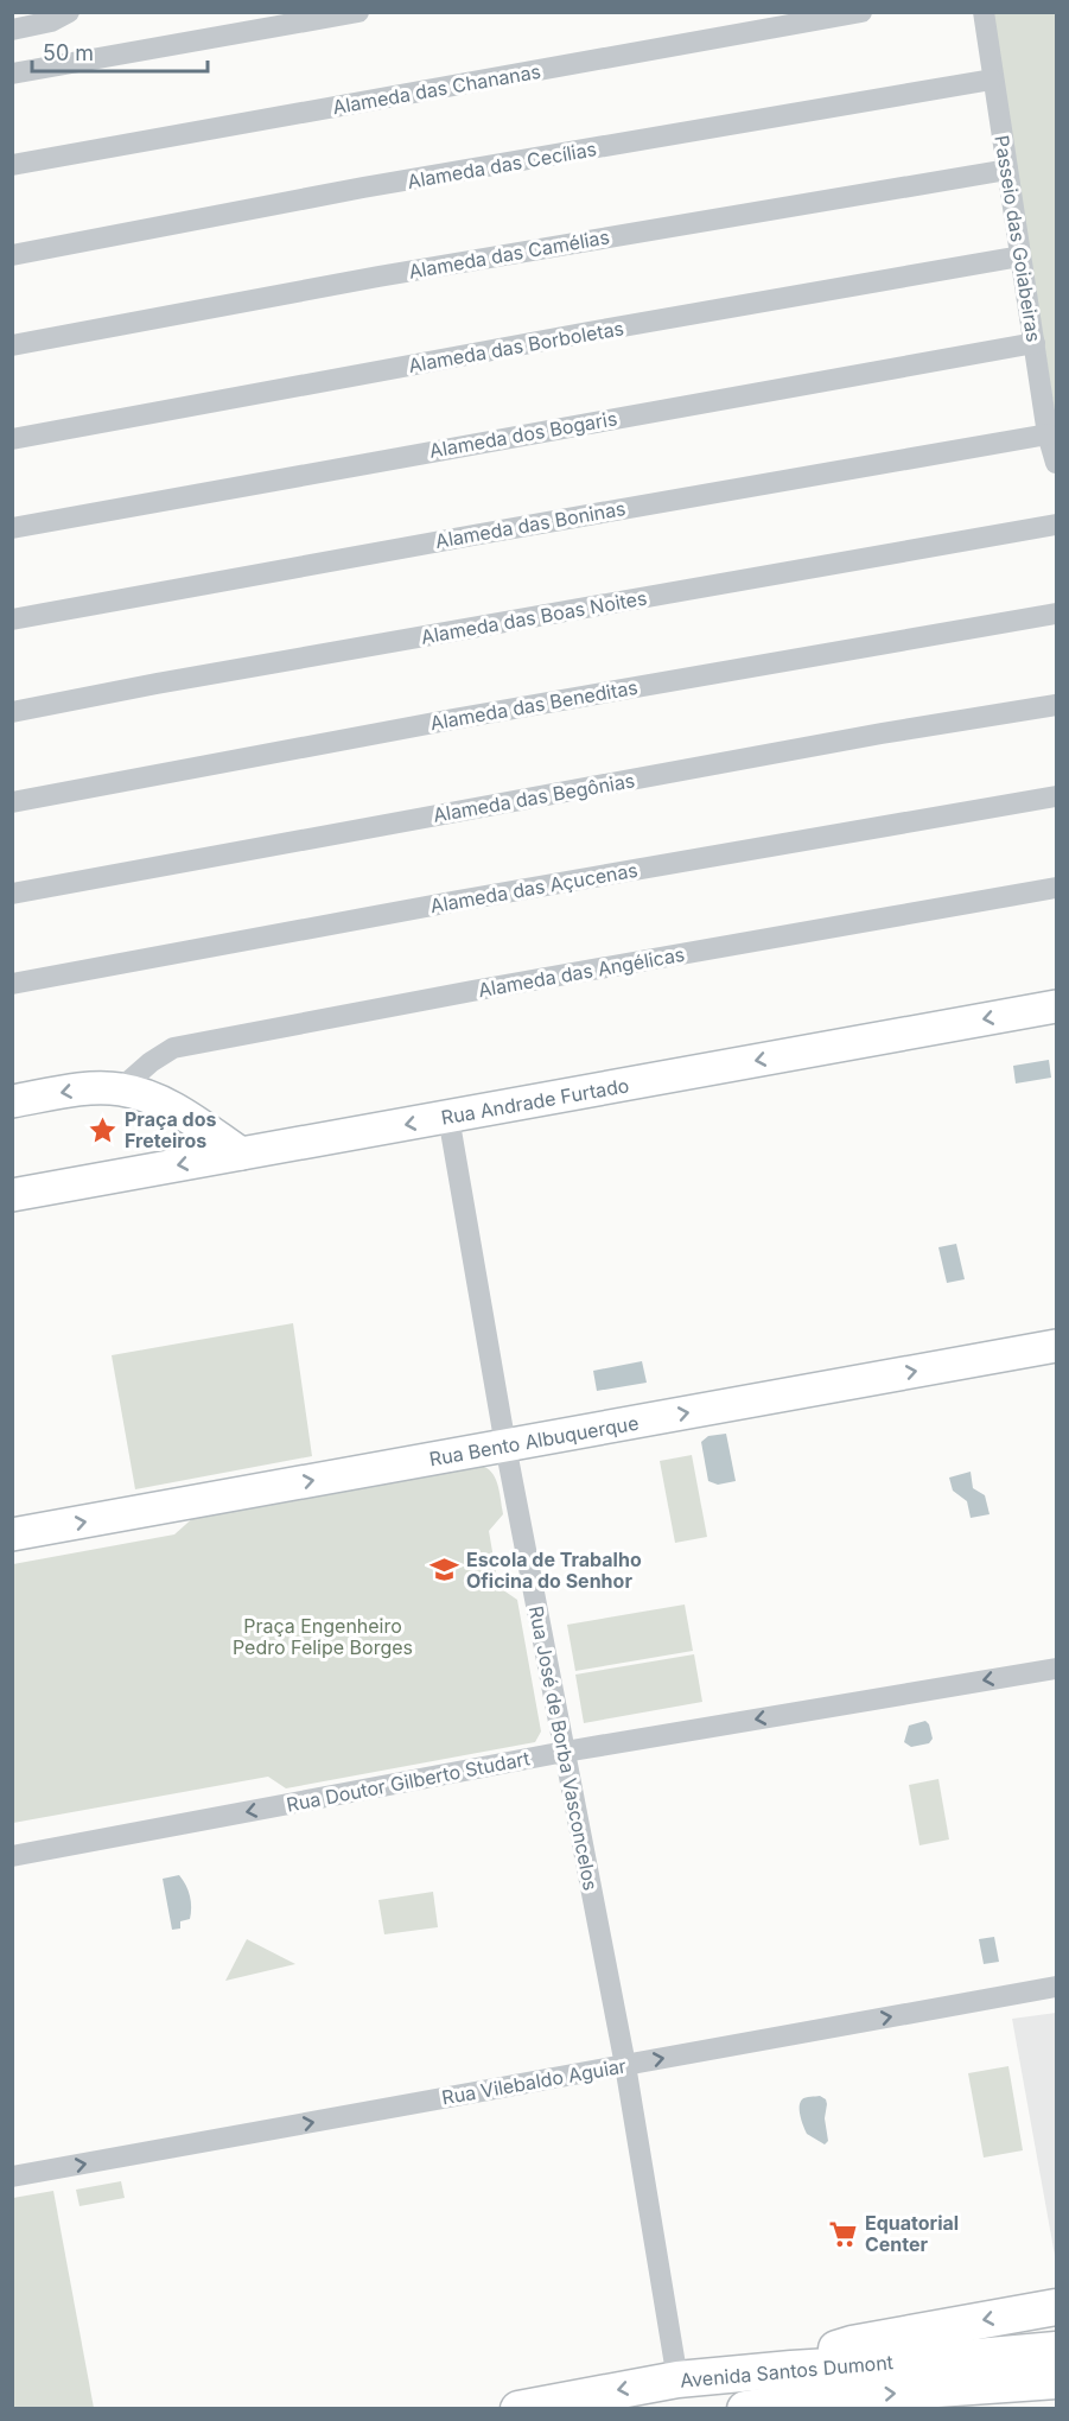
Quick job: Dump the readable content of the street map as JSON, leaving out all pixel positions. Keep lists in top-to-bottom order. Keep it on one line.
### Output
{"streets":{"main road":["Avenida Santos Dumont"],"street":["Alameda das Chananas","Alameda das Cecílias","Passeio das Goiabeiras","Alameda das Camélias","Alameda das Borboletas","Alameda dos Bogaris","Alameda das Boninas","Alameda das Boas Noites","Alameda das Beneditas","Alameda das Begônias","Alameda das Açucenas","Alameda das Angélicas","Rua Andrade Furtado","Rua Bento Albuquerque","Rua José de Borba Vasconcelos","Rua Doutor Gilberto Studart","Rua Vilebaldo Aguiar"]},"crossings":[["Alameda das Cecílias","Passeio das Goiabeiras"],["Passeio das Goiabeiras","Alameda das Camélias"],["Passeio das Goiabeiras","Alameda das Borboletas"],["Passeio das Goiabeiras","Alameda dos Bogaris"],["Passeio das Goiabeiras","Alameda das Boninas"],["Rua Andrade Furtado","Rua José de Borba Vasconcelos"],["Rua Bento Albuquerque","Rua José de Borba Vasconcelos"],["Rua José de Borba Vasconcelos","Rua Doutor Gilberto Studart"],["Rua José de Borba Vasconcelos","Rua Vilebaldo Aguiar"],["Rua José de Borba Vasconcelos","Avenida Santos Dumont"]],"one_way":["Rua Andrade Furtado","Rua Bento Albuquerque","Rua Doutor Gilberto Studart","Rua Vilebaldo Aguiar"],"parks":["Praça Engenheiro Pedro Felipe Borges"],"places":{"place":["Praça dos Freteiros"],"school or university":["Escola de Trabalho Oficina do Senhor"],"supermarket":["Equatorial Center"]},"scale_bar":"50 m"}
